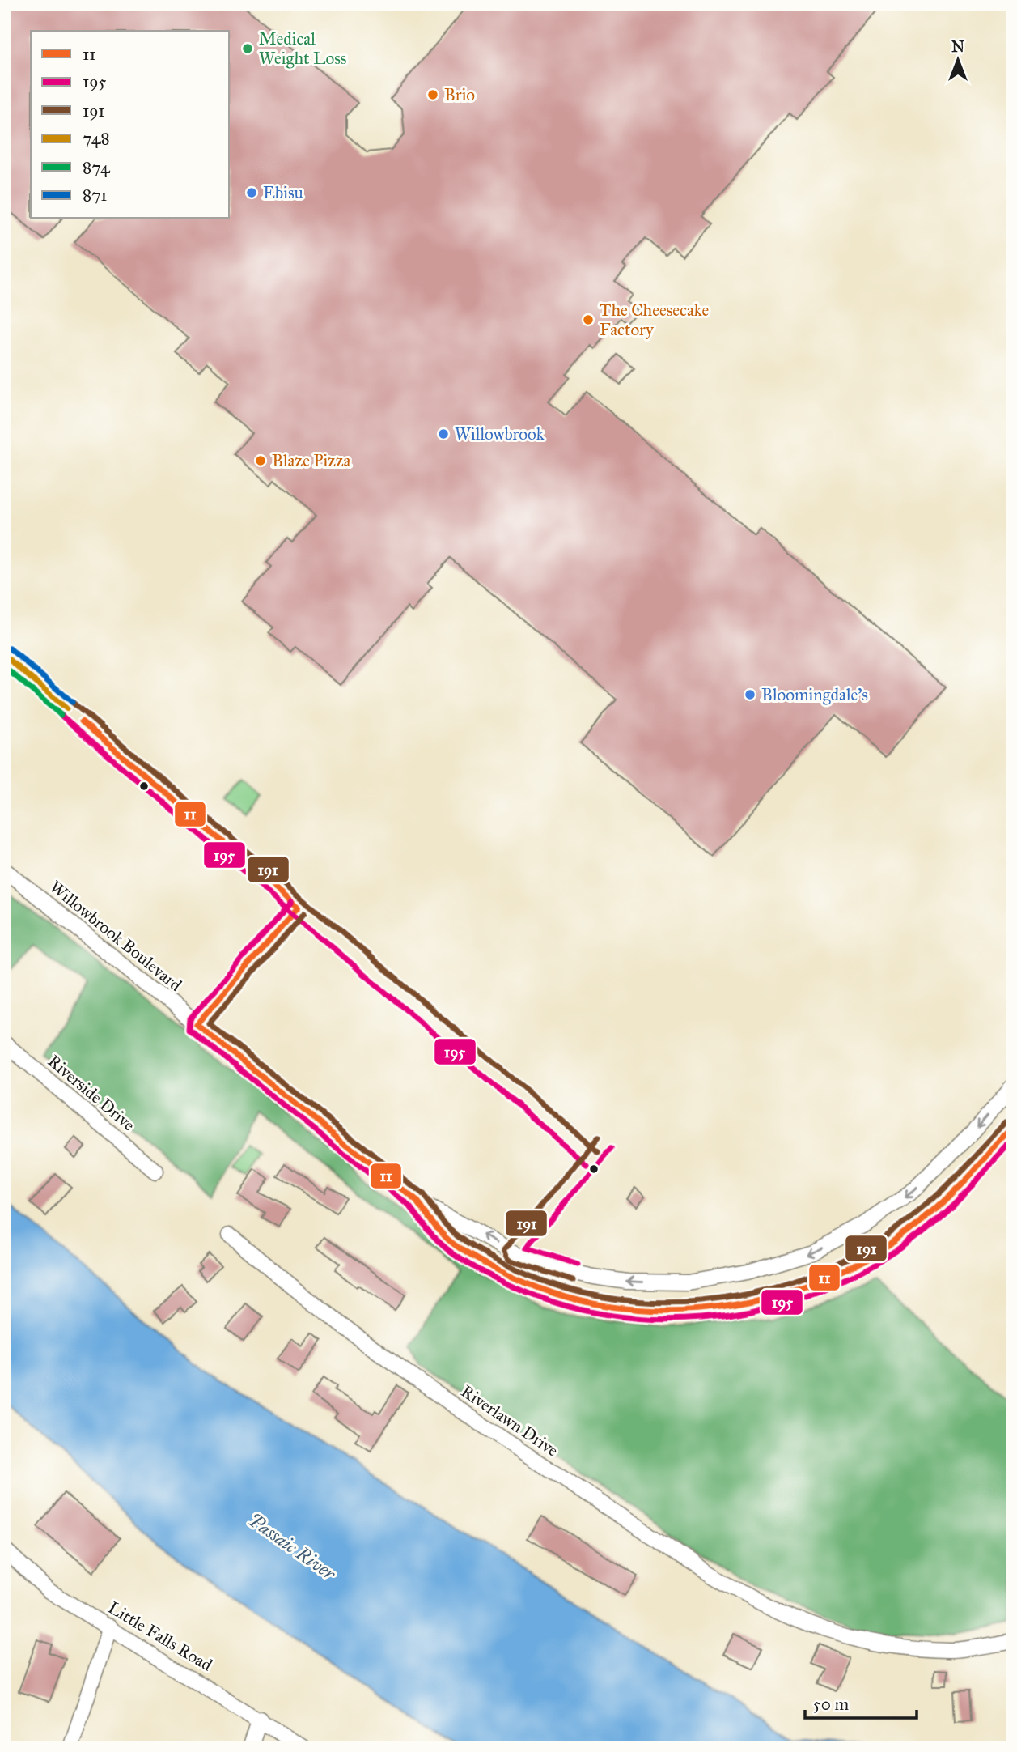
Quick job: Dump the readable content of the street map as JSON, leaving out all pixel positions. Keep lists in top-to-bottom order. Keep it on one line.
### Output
{"streets":{"street":["Willowbrook Boulevard","Riverside Drive","Riverlawn Drive","Little Falls Road"]},"water":["Passaic River"],"places":["Medical Weight Loss","Brio","Ebisu","The Cheesecake Factory","Willowbrook","Blaze Pizza","Bloomingdale's"],"lines":["transit line 871","transit line 748","transit line 874","transit line 191","transit line 195","transit line 11"],"legend":["11","195","191","748","874","871"],"scale_bar":"50 m","north":"top"}
